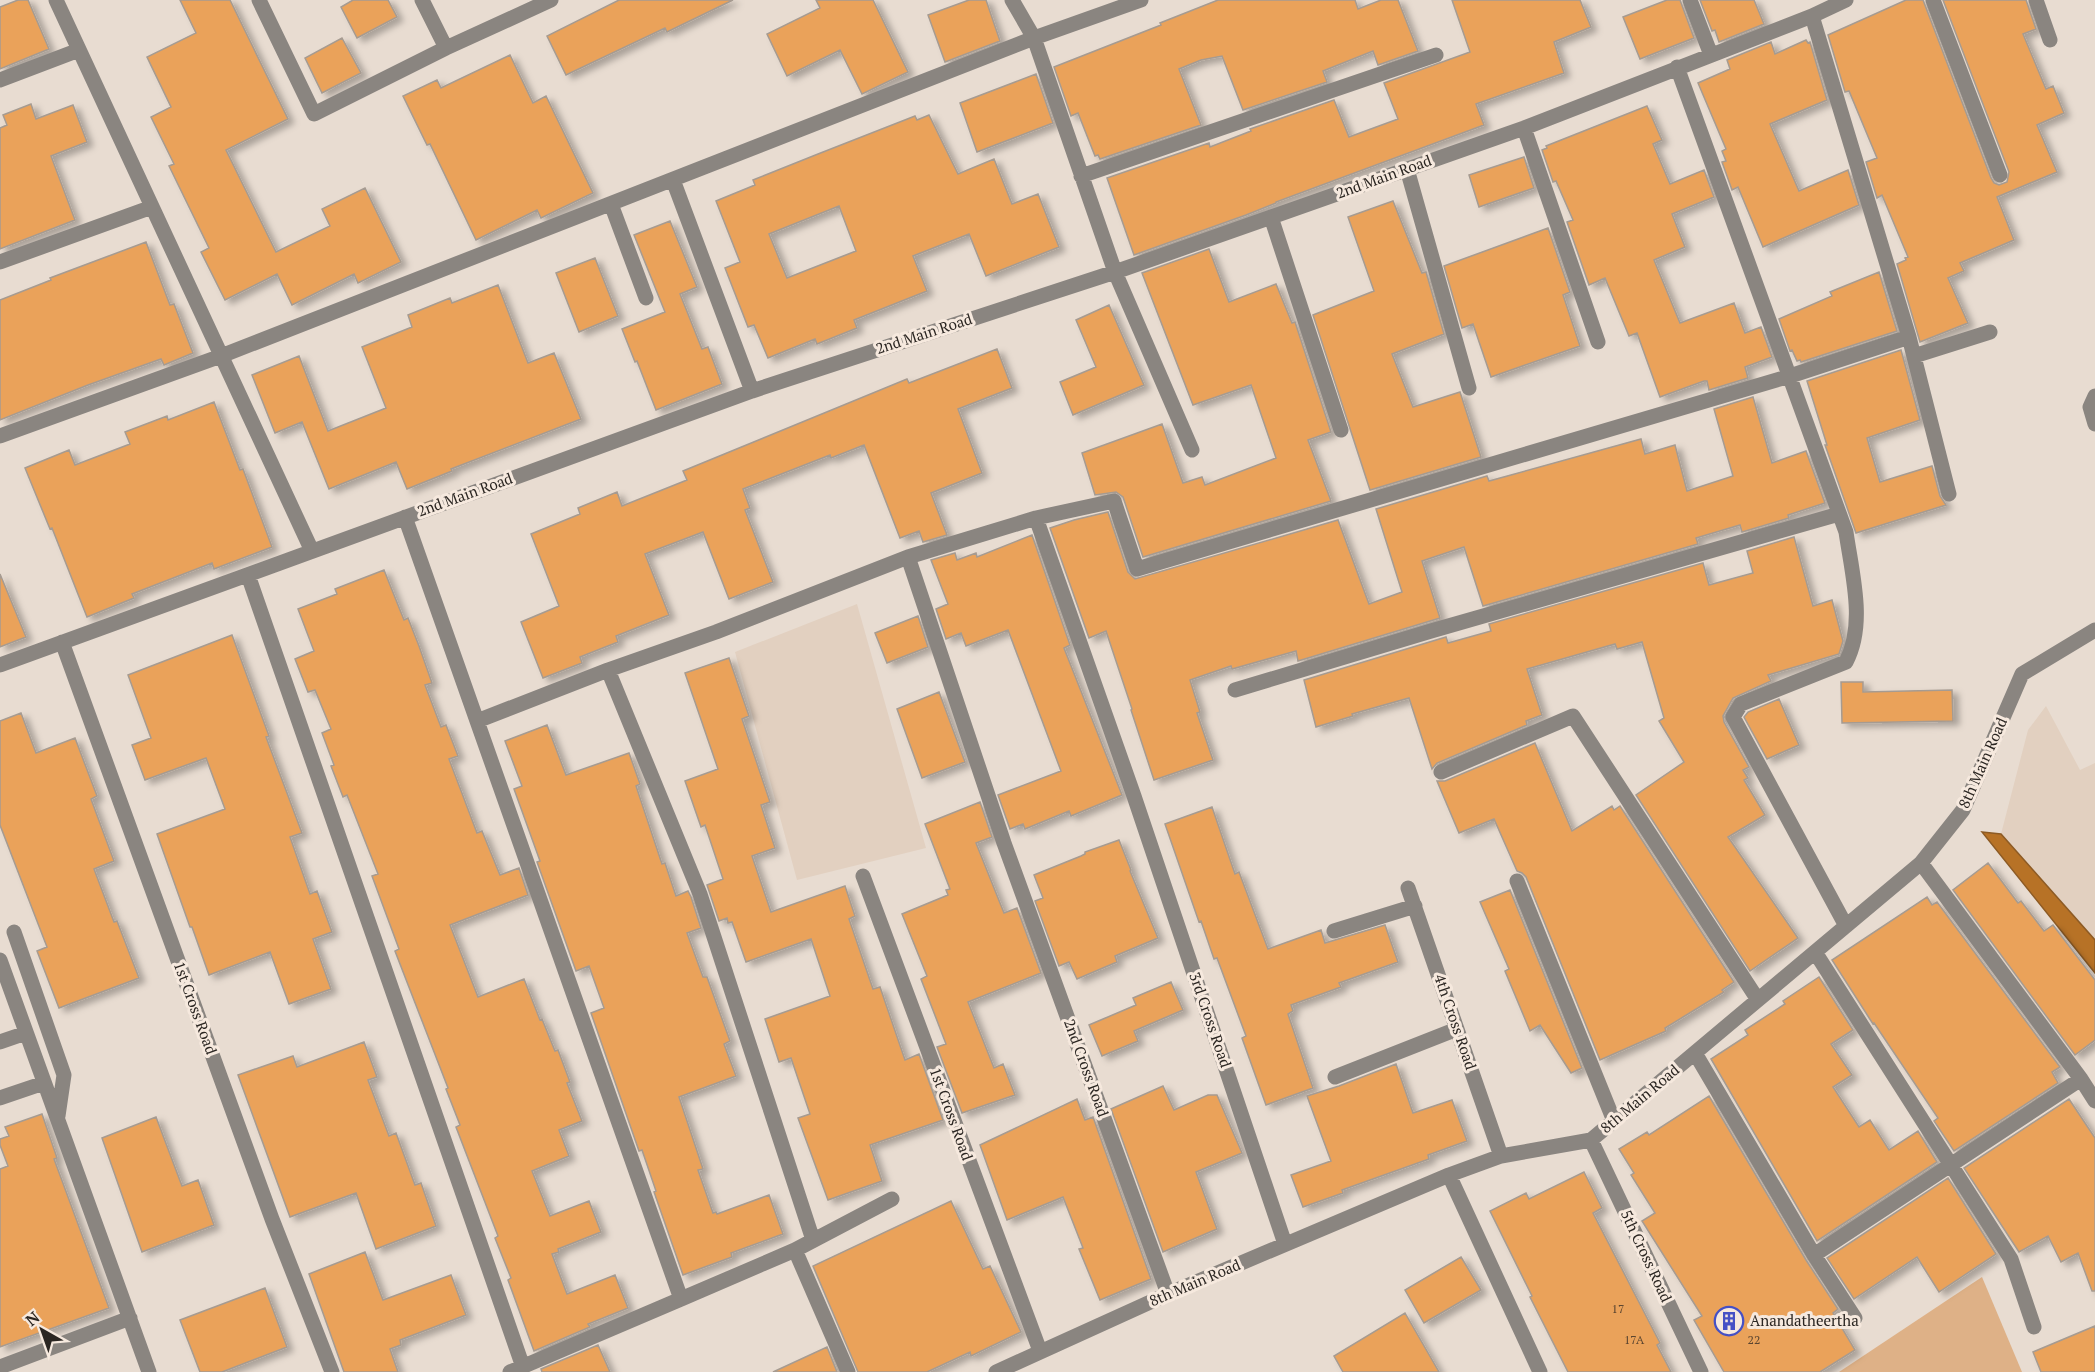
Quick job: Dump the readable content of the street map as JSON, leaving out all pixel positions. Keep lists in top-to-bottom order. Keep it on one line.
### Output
{"streets":{"street":["2nd Main Road","8th Main Road","1st Cross Road","3rd Cross Road","4th Cross Road","2nd Cross Road","5th Cross Road"]},"crossings":[["2nd Main Road","1st Cross Road"],["8th Main Road","1st Cross Road"],["8th Main Road","3rd Cross Road"],["8th Main Road","4th Cross Road"],["8th Main Road","2nd Cross Road"],["8th Main Road","5th Cross Road"]],"places":{"building":["Anandatheertha"]},"house_numbers":["17","17A","22"],"north":"top left"}
